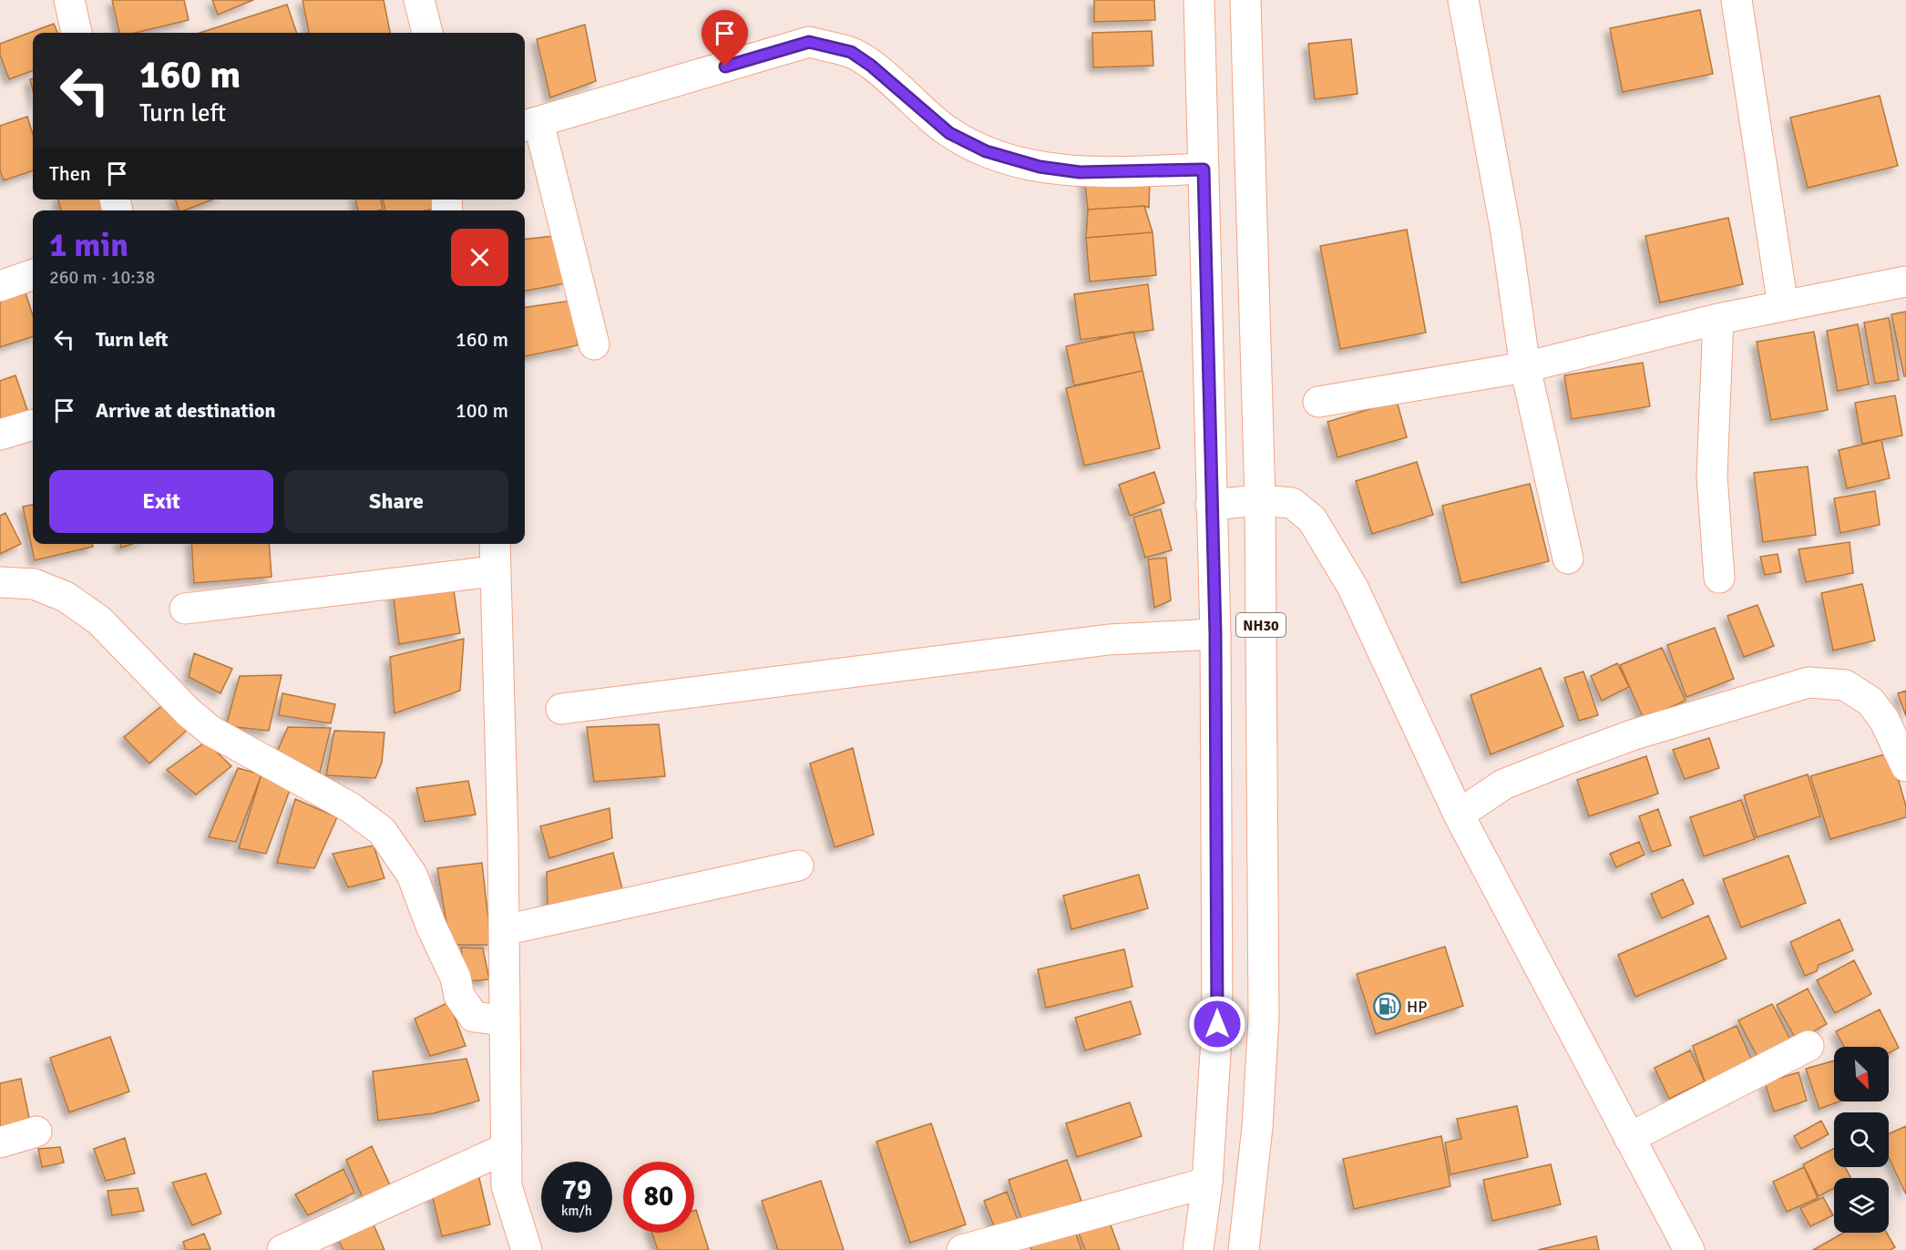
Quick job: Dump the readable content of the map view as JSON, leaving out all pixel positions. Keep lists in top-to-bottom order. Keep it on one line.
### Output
{"streets":{"main road":["NH30"]},"places":{"fuel station":["HP"]},"north":"bottom right","page":{"turn":["160 m","Turn left"],"then":"Then","heading":["1 min","260 m · 10:38"],"list":[{"name":"Turn left","value":"160 m"},{"name":"Arrive at destination","value":"100 m"}],"buttons":["Exit","Share"],"speed":"79 km/h","limit":"80"}}
